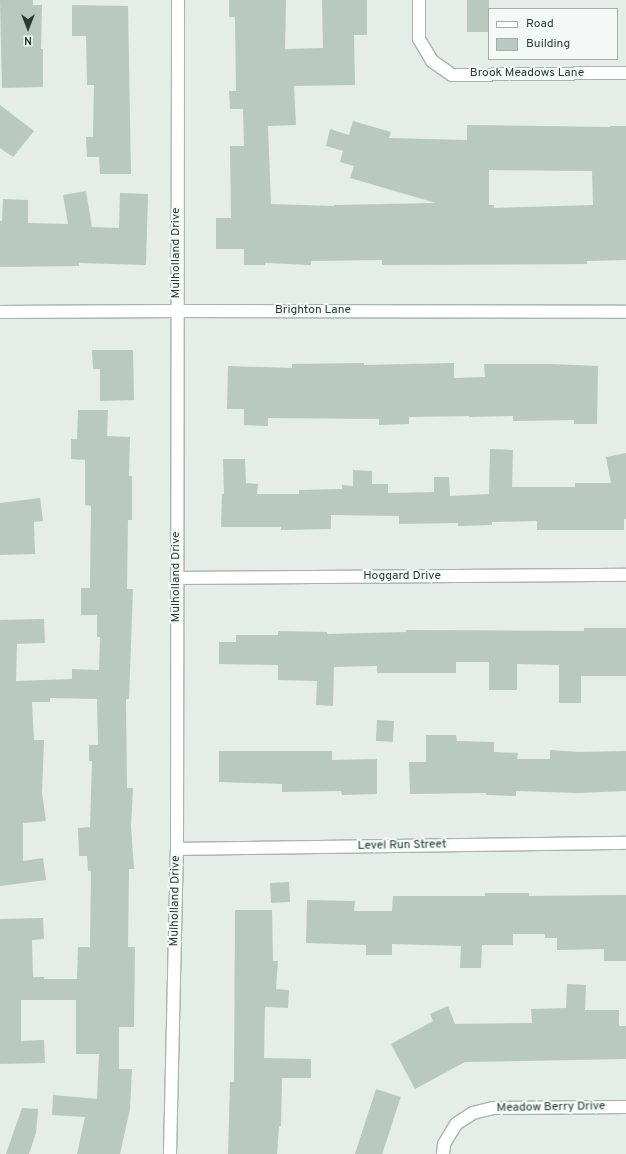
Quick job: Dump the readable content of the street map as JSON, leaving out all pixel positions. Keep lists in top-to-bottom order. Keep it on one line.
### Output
{"streets":{"street":["Brook Meadows Lane","Mulholland Drive","Brighton Lane","Hoggard Drive","Level Run Street","Meadow Berry Drive"]},"crossings":[["Mulholland Drive","Brighton Lane"],["Mulholland Drive","Hoggard Drive"],["Mulholland Drive","Level Run Street"]],"legend":["Road","Building"],"north":"bottom"}
